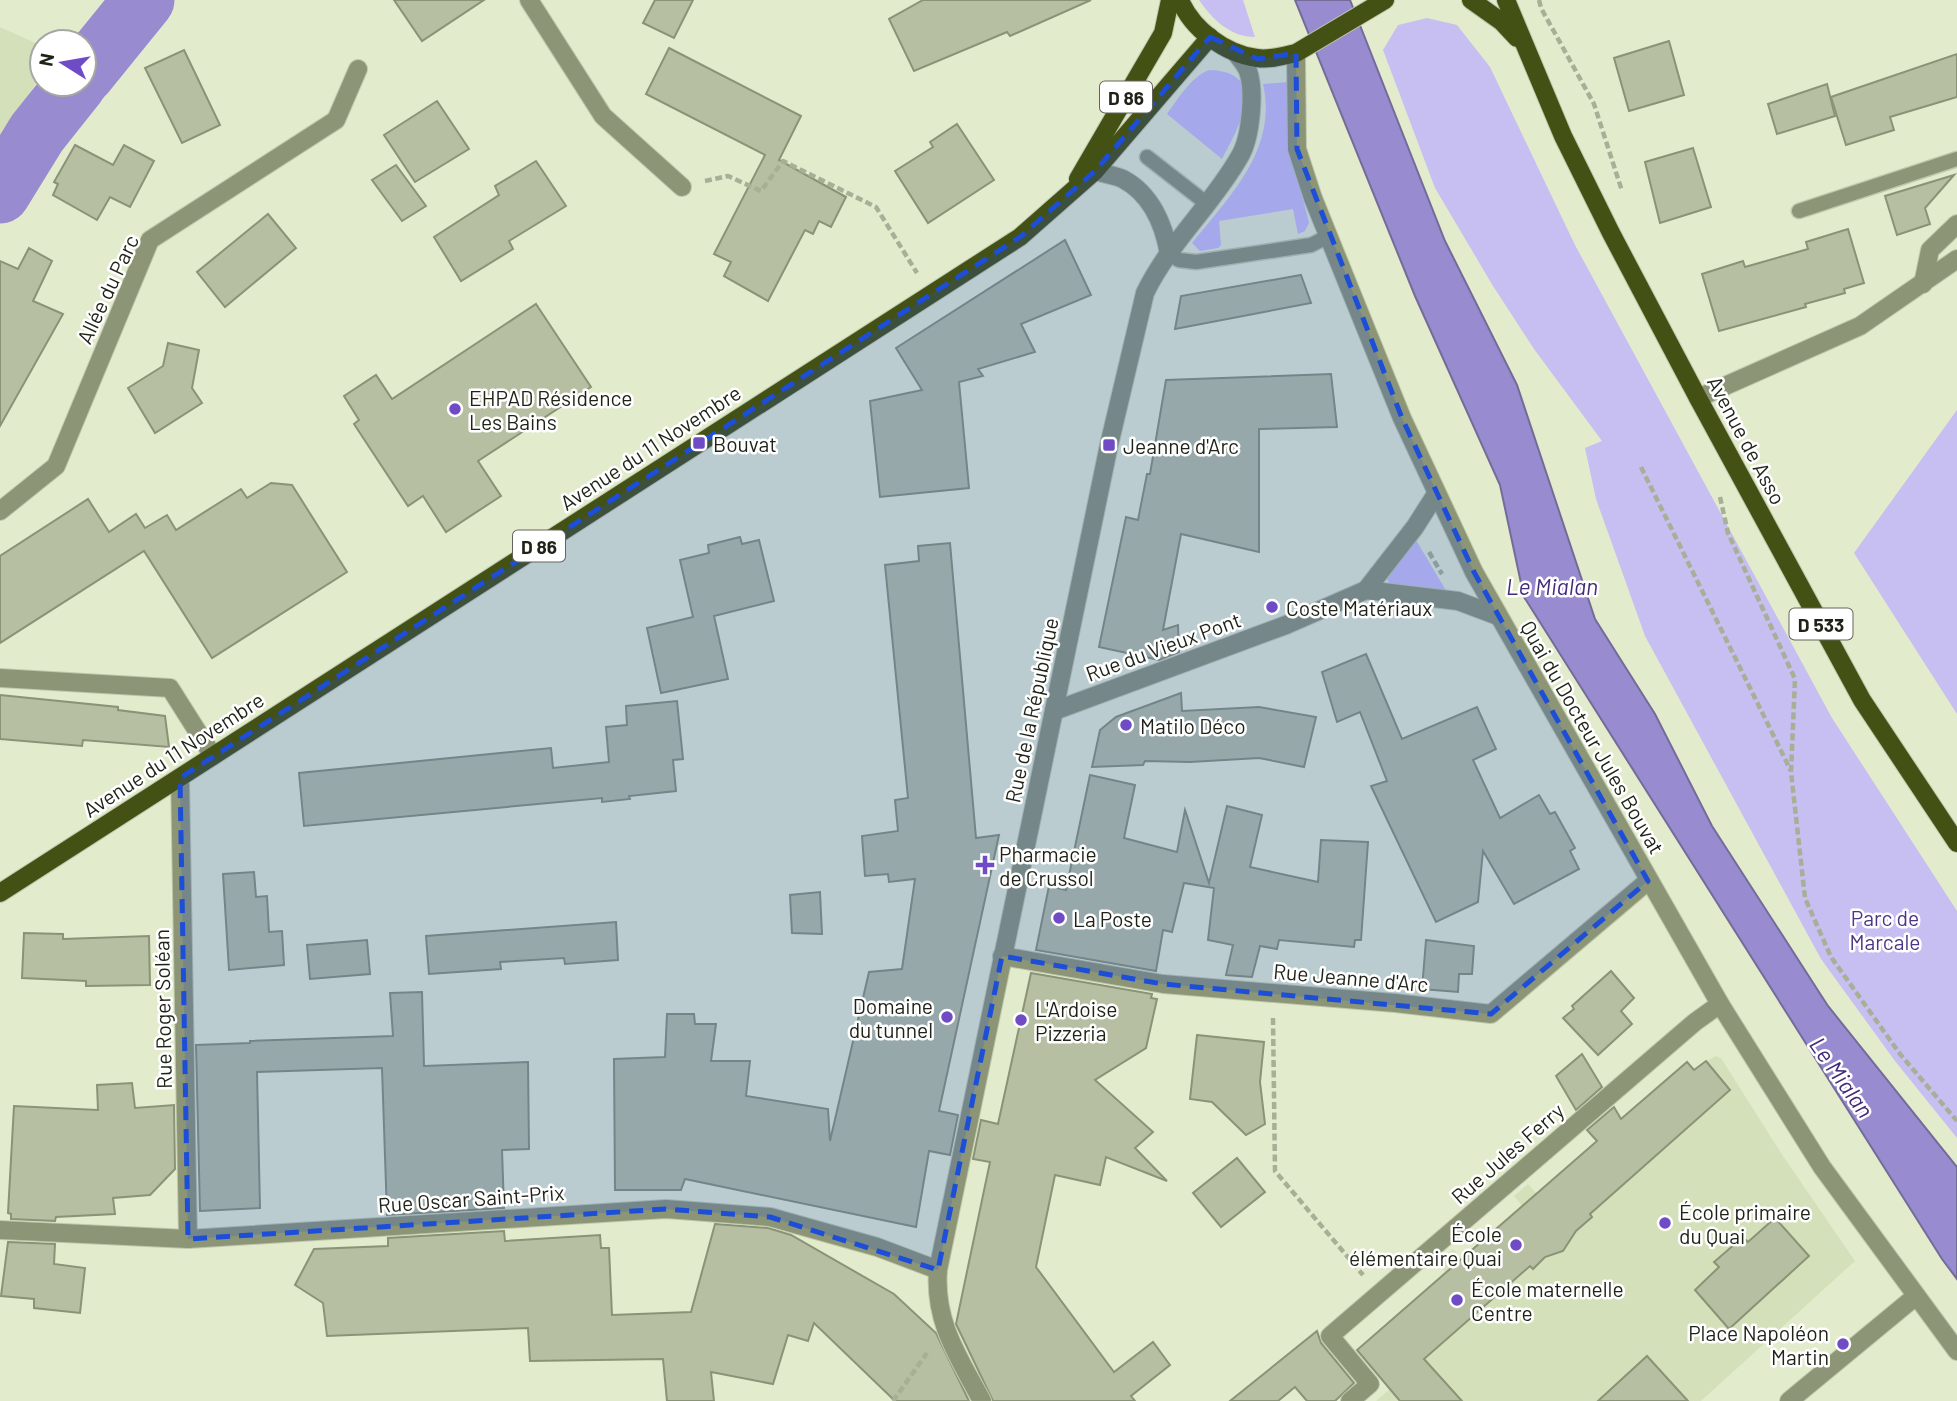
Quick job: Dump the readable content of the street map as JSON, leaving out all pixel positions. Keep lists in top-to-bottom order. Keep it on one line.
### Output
{"streets":{"main road":["D 86","Avenue de Asso","Avenue du 11 Novembre","D 533"],"street":["Allée du Parc","Rue du Vieux Pont","Rue de la République","Quai du Docteur Jules Bouvat","Rue Jeanne d'Arc","Rue Roger Soléan","Rue Jules Ferry","Rue Oscar Saint-Prix"]},"crossings":[["Avenue du 11 Novembre","Rue Roger Soléan"],["Rue du Vieux Pont","Rue de la République"],["Rue du Vieux Pont","Quai du Docteur Jules Bouvat"],["Rue de la République","Rue Jeanne d'Arc"],["Rue de la République","Rue Oscar Saint-Prix"],["Quai du Docteur Jules Bouvat","Rue Jeanne d'Arc"],["Quai du Docteur Jules Bouvat","Rue Jules Ferry"],["Rue Roger Soléan","Rue Oscar Saint-Prix"]],"water":["Le Mialan"],"parks":["Parc de Marcale"],"places":{"other":["EHPAD Résidence Les Bains","Coste Matériaux","Matilo Déco","La Poste","Domaine du tunnel","L'Ardoise Pizzeria","École primaire du Quai","École élémentaire Quai","École maternelle Centre","Place Napoléon Martin"],"transit":["Bouvat","Jeanne d'Arc"],"health":["Pharmacie de Crussol"]},"north":"left"}
